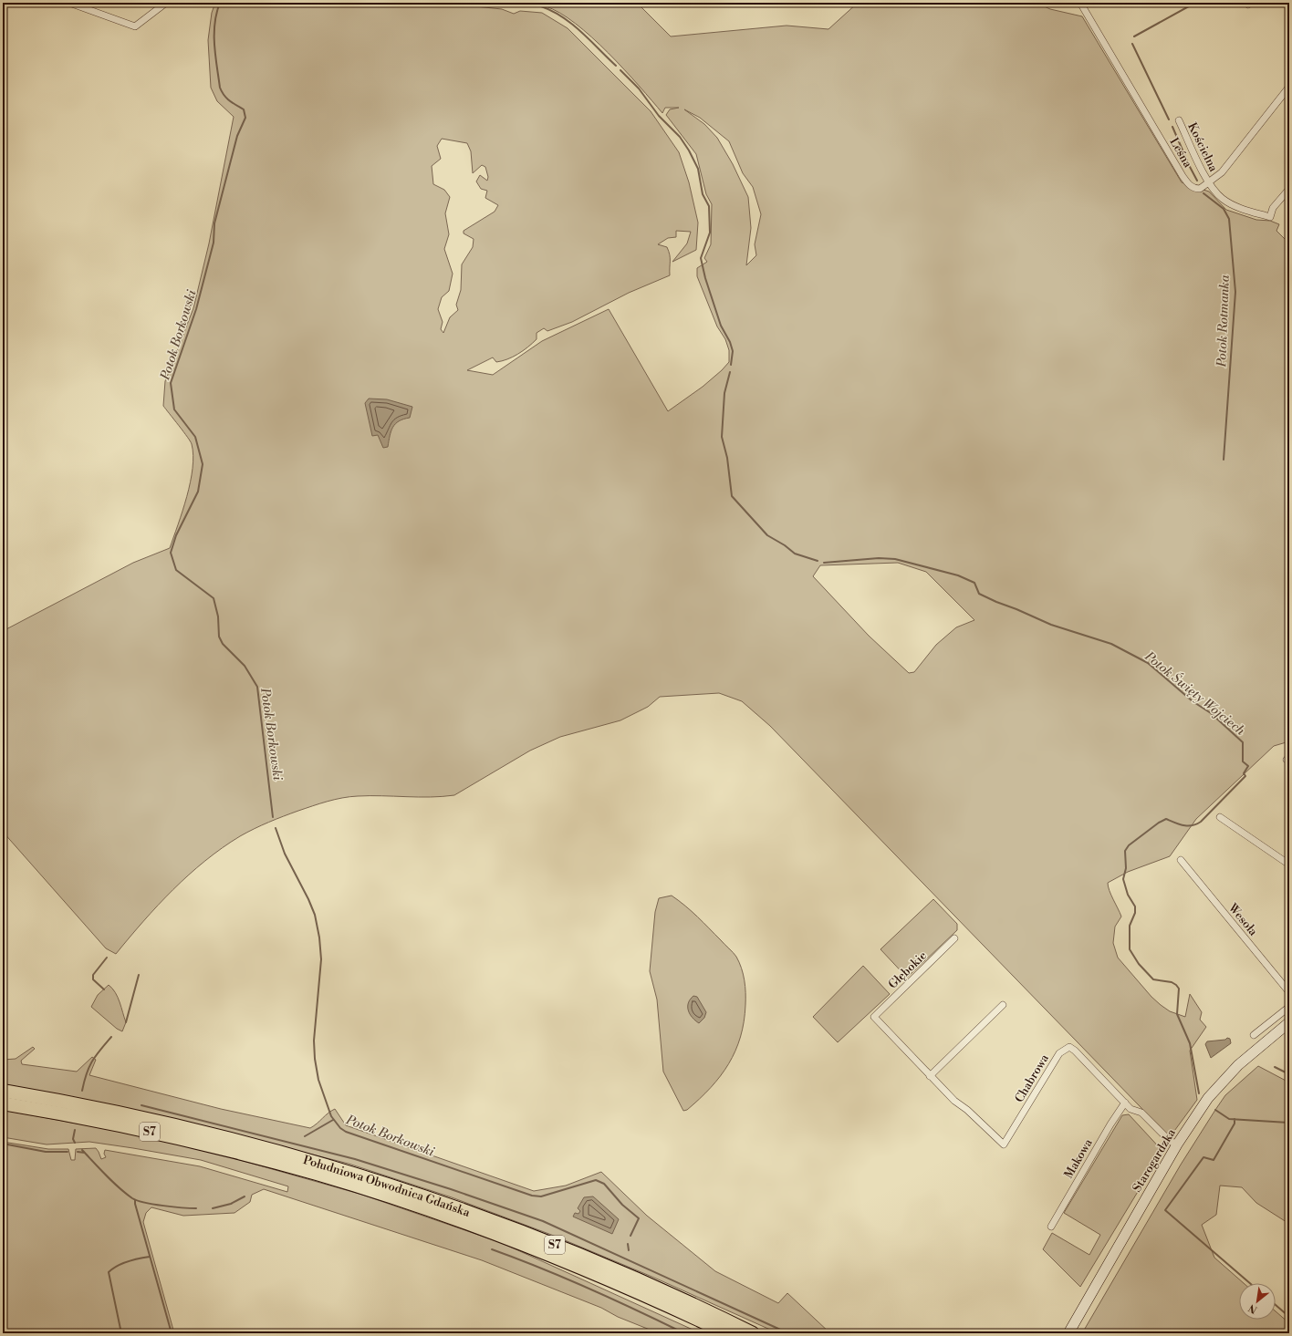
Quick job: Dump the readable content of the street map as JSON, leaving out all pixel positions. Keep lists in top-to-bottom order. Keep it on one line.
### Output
{"streets":{"highway":["S7","Południowa Obwodnica Gdańska"],"main road":["Starogardzka"],"street":["Kościelna","Leśna","Wesoła","Głębokie","Chabrowa","Makowa"]},"crossings":[["Kościelna","Leśna"],["Głębokie","Chabrowa"],["Chabrowa","Makowa"],["Chabrowa","Starogardzka"]],"water":["Potok Rotmanka","Potok Borkowski","Potok Święty Wojciech"],"north":"bottom left"}
